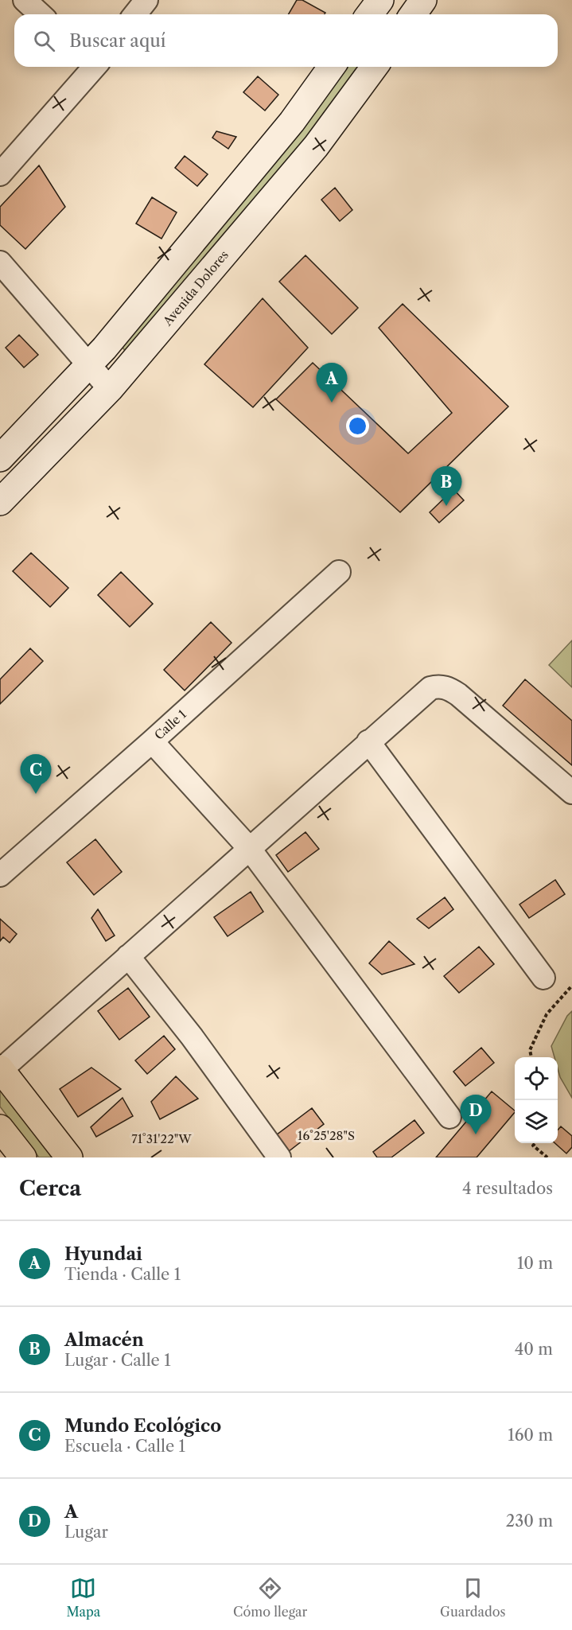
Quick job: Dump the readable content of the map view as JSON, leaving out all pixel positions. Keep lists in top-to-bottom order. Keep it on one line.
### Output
{"streets":{"main road":["Avenida Dolores"],"street":["Calle 1"]},"page":{"search":"Buscar aquí","pins":["A","B","C","D"],"heading":["Cerca","4 resultados"],"list":[{"mark":"A","name":"Hyundai","note":"Tienda · Calle 1","value":"10 m"},{"mark":"B","name":"Almacén","note":"Lugar · Calle 1","value":"40 m"},{"mark":"C","name":"Mundo Ecológico","note":"Escuela · Calle 1","value":"160 m"},{"mark":"D","name":"A","note":"Lugar","value":"230 m"}],"nav":["Mapa","Cómo llegar","Guardados"]},"coordinates":["16°25'28\"S","71°31'22\"W"]}
